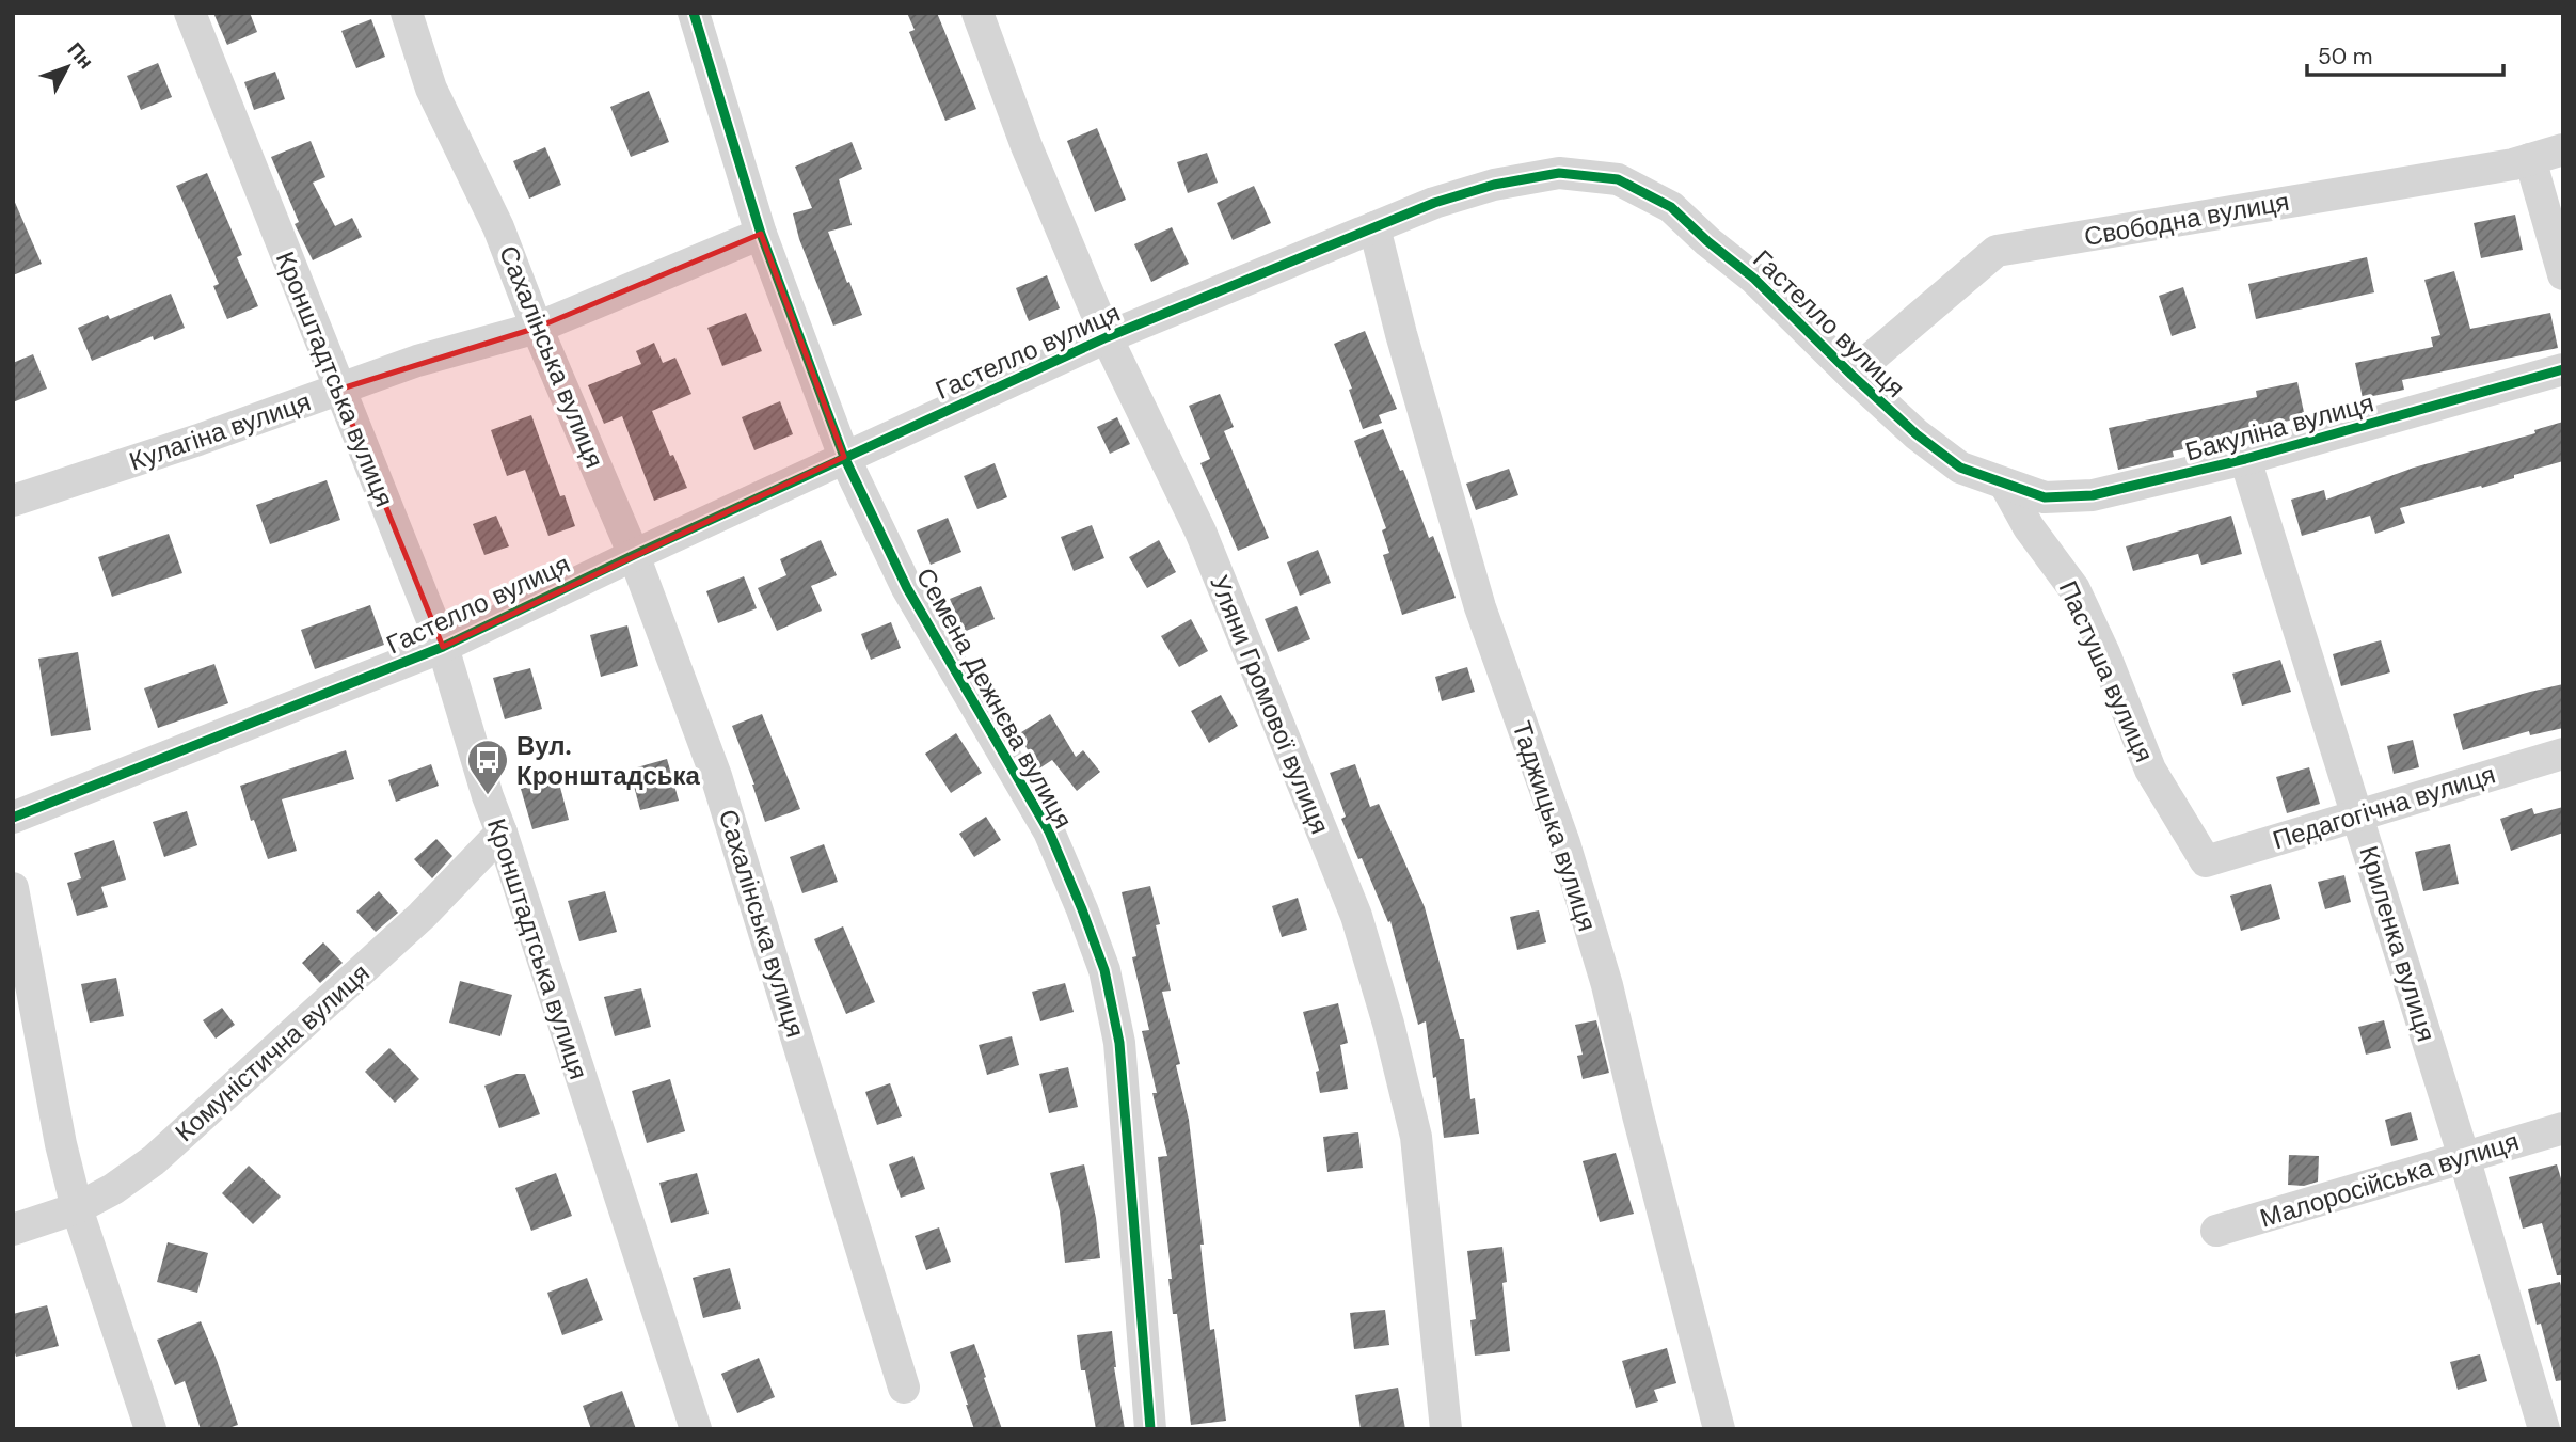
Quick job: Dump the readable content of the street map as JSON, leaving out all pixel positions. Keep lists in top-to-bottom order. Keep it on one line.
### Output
{"streets":{"street":["Свободна вулиця","Гастелло вулиця","Сахалінська вулиця","Кронштадтська вулиця","Бакуліна вулиця","Кулагіна вулиця","Пастуша вулиця","Семена Дежнєва вулиця","Уляни Громової вулиця","Педагогічна вулиця","Таджицька вулиця","Криленка вулиця","Комуністична вулиця","Малоросійська вулиця"]},"crossings":[["Свободна вулиця","Гастелло вулиця"],["Гастелло вулиця","Сахалінська вулиця"],["Гастелло вулиця","Кронштадтська вулиця"],["Гастелло вулиця","Бакуліна вулиця"],["Гастелло вулиця","Пастуша вулиця"],["Гастелло вулиця","Семена Дежнєва вулиця"],["Гастелло вулиця","Уляни Громової вулиця"],["Гастелло вулиця","Таджицька вулиця"],["Сахалінська вулиця","Кулагіна вулиця"],["Кронштадтська вулиця","Кулагіна вулиця"],["Кронштадтська вулиця","Комуністична вулиця"],["Бакуліна вулиця","Пастуша вулиця"],["Бакуліна вулиця","Криленка вулиця"],["Кулагіна вулиця","Семена Дежнєва вулиця"],["Пастуша вулиця","Педагогічна вулиця"],["Педагогічна вулиця","Криленка вулиця"],["Криленка вулиця","Малоросійська вулиця"]],"places":{"bus stop":["Вул. Кронштадська"]},"scale_bar":"50 m","north":"top right"}
